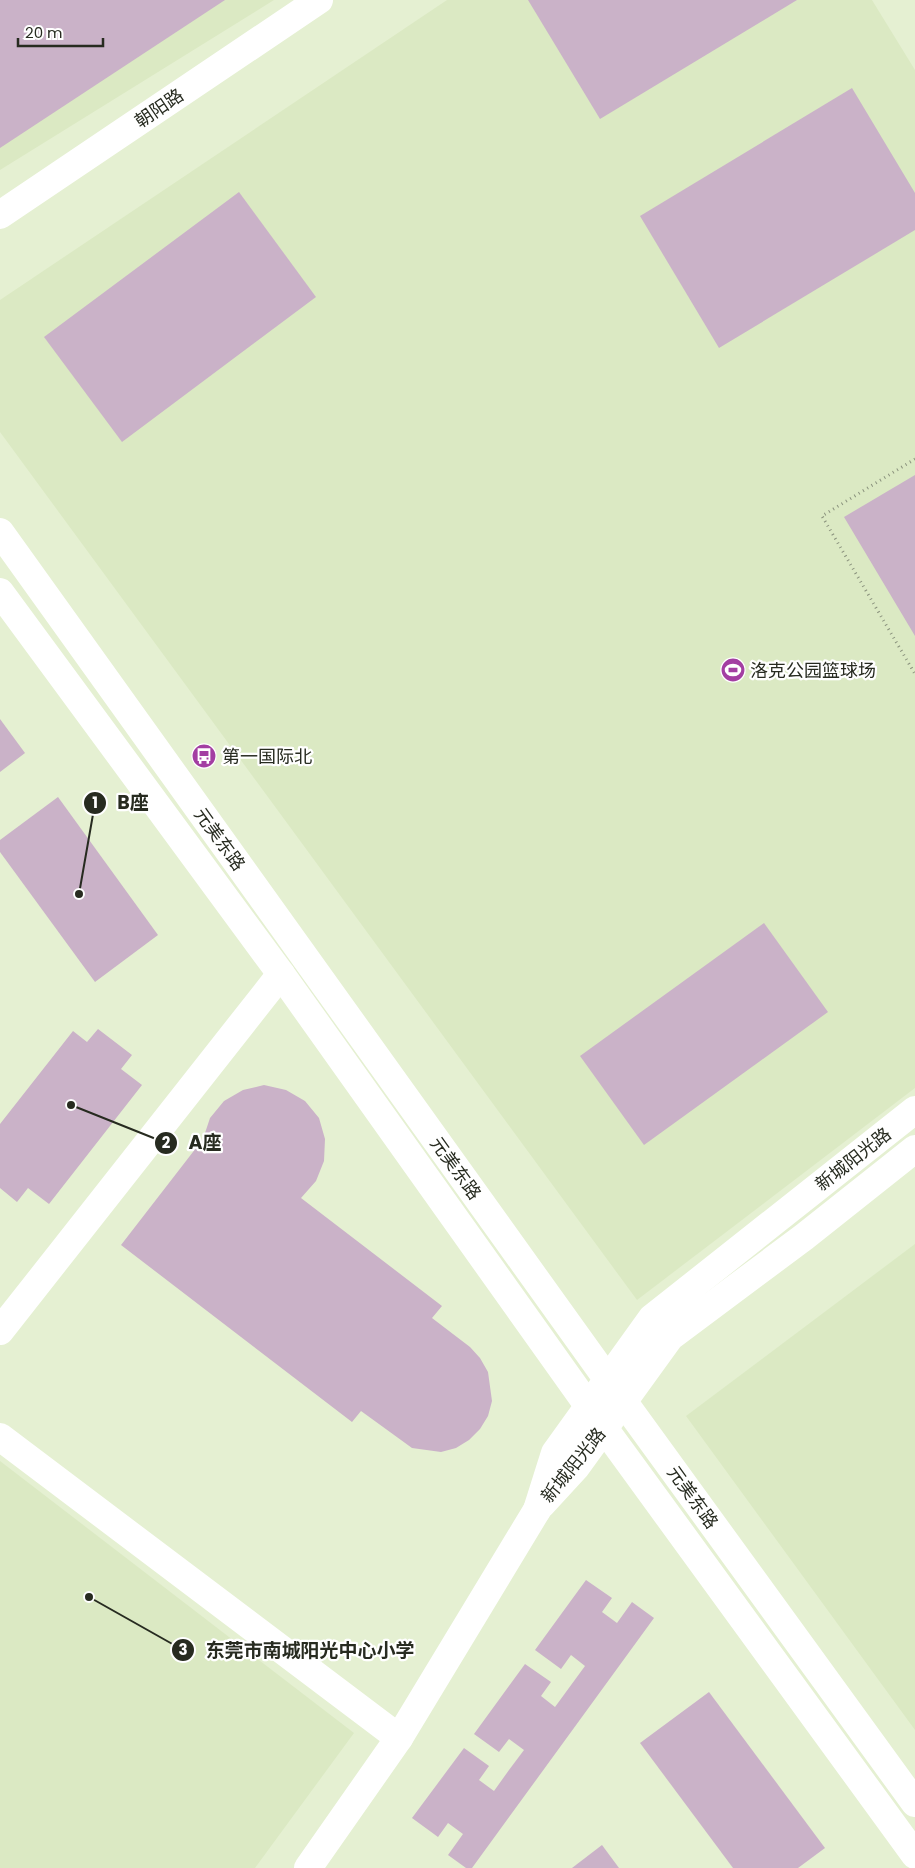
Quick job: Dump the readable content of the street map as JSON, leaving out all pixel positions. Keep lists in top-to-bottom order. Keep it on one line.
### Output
{"streets":{"street":["朝阳路","元美东路","新城阳光路"]},"crossings":[["元美东路","新城阳光路"]],"places":{"sports":["洛克公园篮球场"],"bus stop":["第一国际北"],"other":["B座","A座","东莞市南城阳光中心小学"]},"scale_bar":"20 m"}
